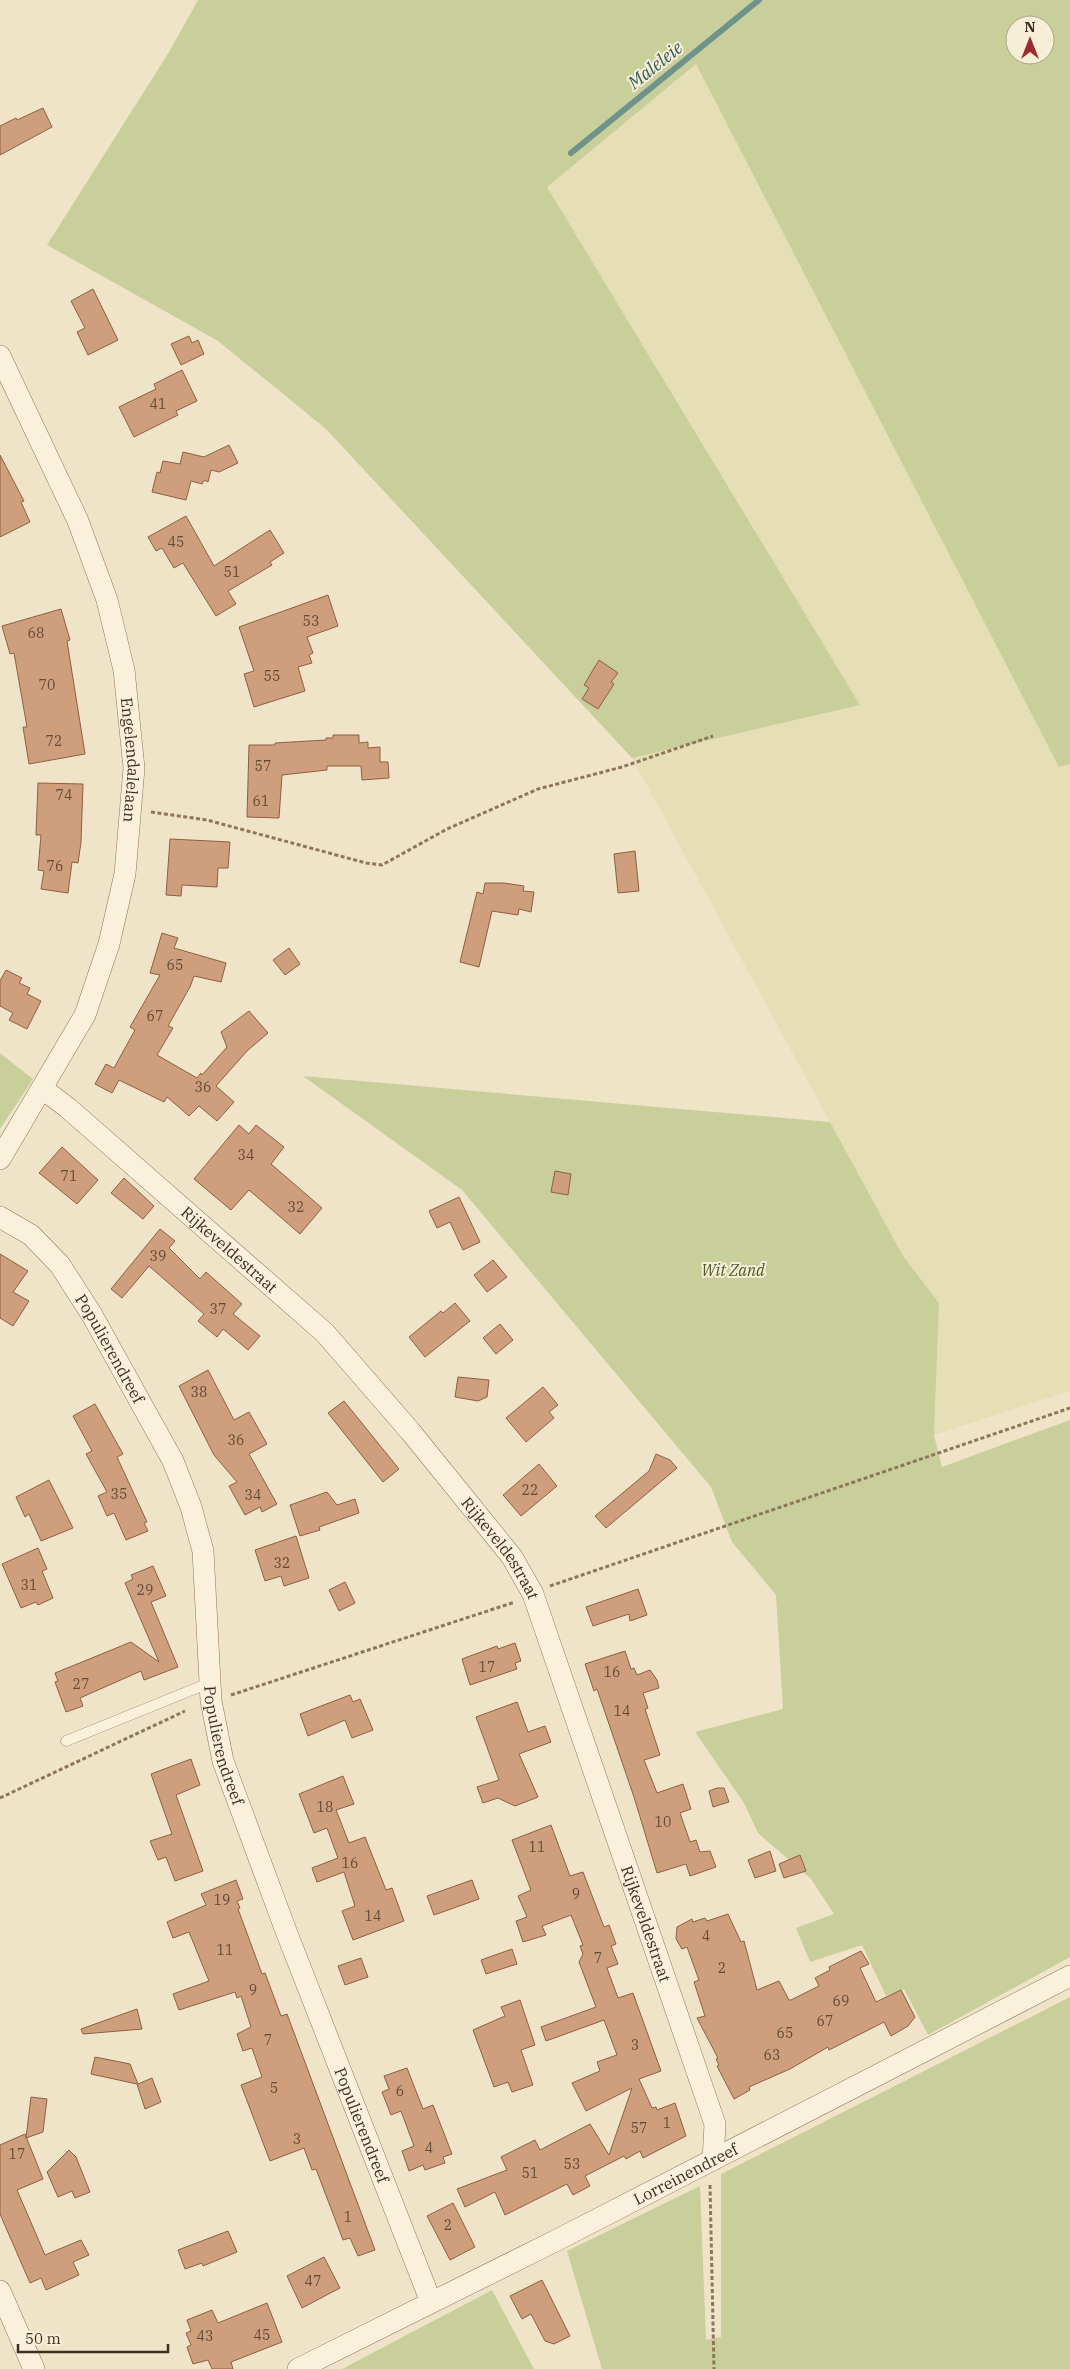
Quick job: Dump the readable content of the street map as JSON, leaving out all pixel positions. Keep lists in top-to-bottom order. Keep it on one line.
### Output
{"streets":{"street":["Engelendalelaan","Rijkeveldestraat","Populierendreef","Lorreinendreef"]},"crossings":[["Engelendalelaan","Rijkeveldestraat"],["Rijkeveldestraat","Lorreinendreef"],["Populierendreef","Lorreinendreef"]],"water":["Maleleie"],"parks":["Wit Zand"],"house_numbers":["41","45","51","53","68","55","70","72","57","74","61","76","65","67","36","34","71","32","39","37","38","36","22","35","34","32","31","29","17","16","27","14","18","10","11","16","9","19","14","4","11","7","2","9","69","67","65","7","3","63","5","6","1","57","3","4","17","53","51","1","2","47","45","43"],"scale_bar":"50 m","north":"top"}
